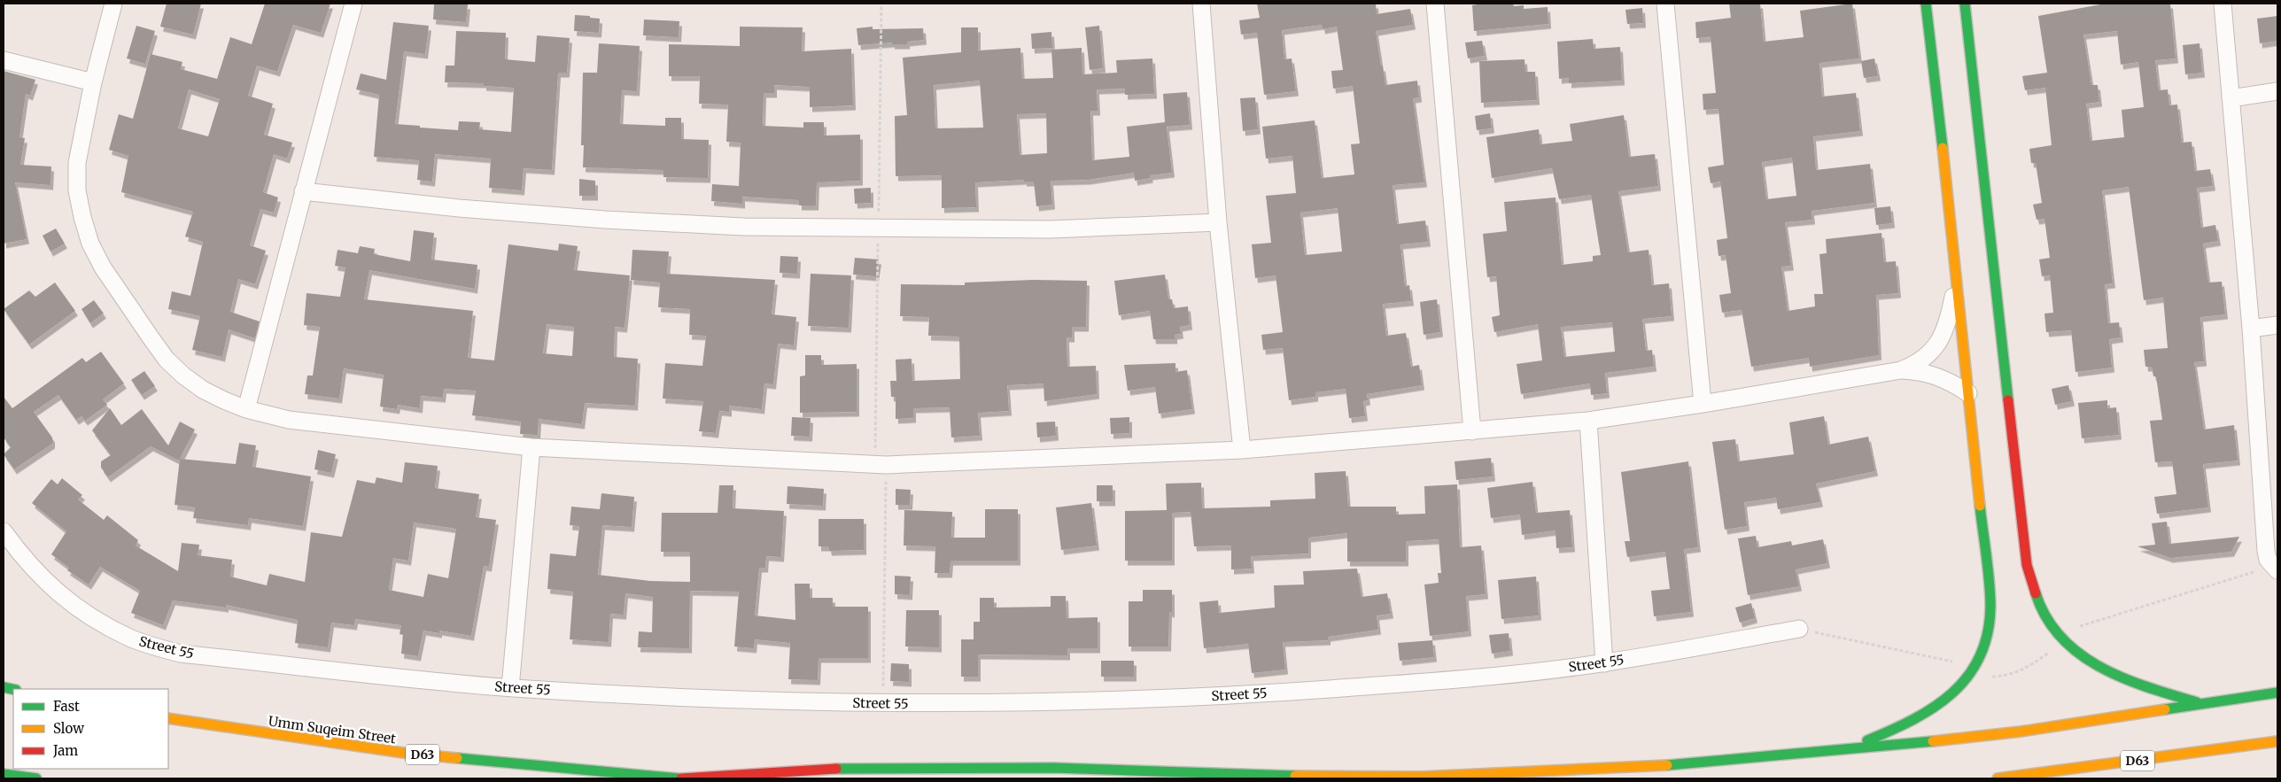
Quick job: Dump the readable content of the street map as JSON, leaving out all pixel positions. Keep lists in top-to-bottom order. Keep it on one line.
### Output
{"streets":{"main road":["Umm Suqeim Street","D63"],"street":["Street 55"]},"legend":["Fast","Slow","Jam"]}
